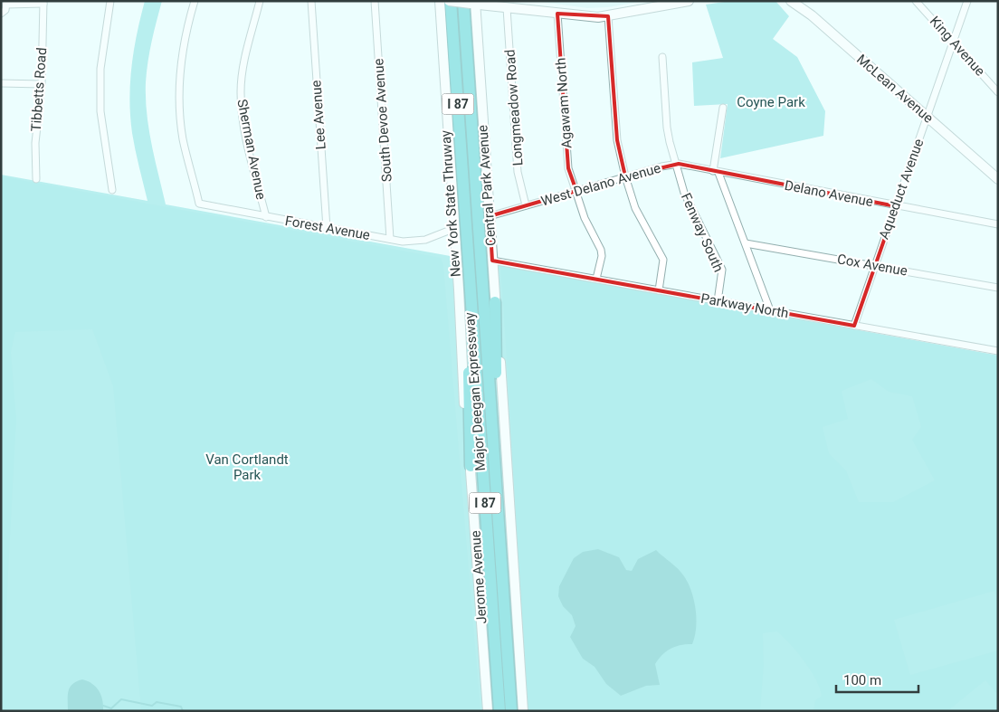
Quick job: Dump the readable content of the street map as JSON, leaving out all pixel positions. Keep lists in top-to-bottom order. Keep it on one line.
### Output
{"streets":{"highway":["I 87","New York State Thruway","Major Deegan Expressway"],"main road":["McLean Avenue","Central Park Avenue","Jerome Avenue"],"street":["King Avenue","Tibbetts Road","Agawam North","Longmeadow Road","Lee Avenue","South Devoe Avenue","Sherman Avenue","West Delano Avenue","Aqueduct Avenue","Delano Avenue","Forest Avenue","Fenway South","Cox Avenue","Parkway North"]},"crossings":[["King Avenue","Aqueduct Avenue"],["McLean Avenue","Aqueduct Avenue"],["Agawam North","West Delano Avenue"],["Agawam North","Parkway North"],["Longmeadow Road","West Delano Avenue"],["Lee Avenue","Forest Avenue"],["South Devoe Avenue","Forest Avenue"],["Sherman Avenue","Forest Avenue"],["West Delano Avenue","Central Park Avenue"],["West Delano Avenue","Delano Avenue"],["West Delano Avenue","Fenway South"],["Central Park Avenue","New York State Thruway"],["Central Park Avenue","Parkway North"],["Central Park Avenue","Major Deegan Expressway"],["Aqueduct Avenue","Delano Avenue"],["Aqueduct Avenue","Cox Avenue"],["Aqueduct Avenue","Parkway North"],["New York State Thruway","Parkway North"],["New York State Thruway","Major Deegan Expressway"],["Forest Avenue","Jerome Avenue"],["Fenway South","Parkway North"],["Parkway North","Major Deegan Expressway"]],"parks":["Coyne Park","Van Cortlandt Park"],"scale_bar":"100 m"}
